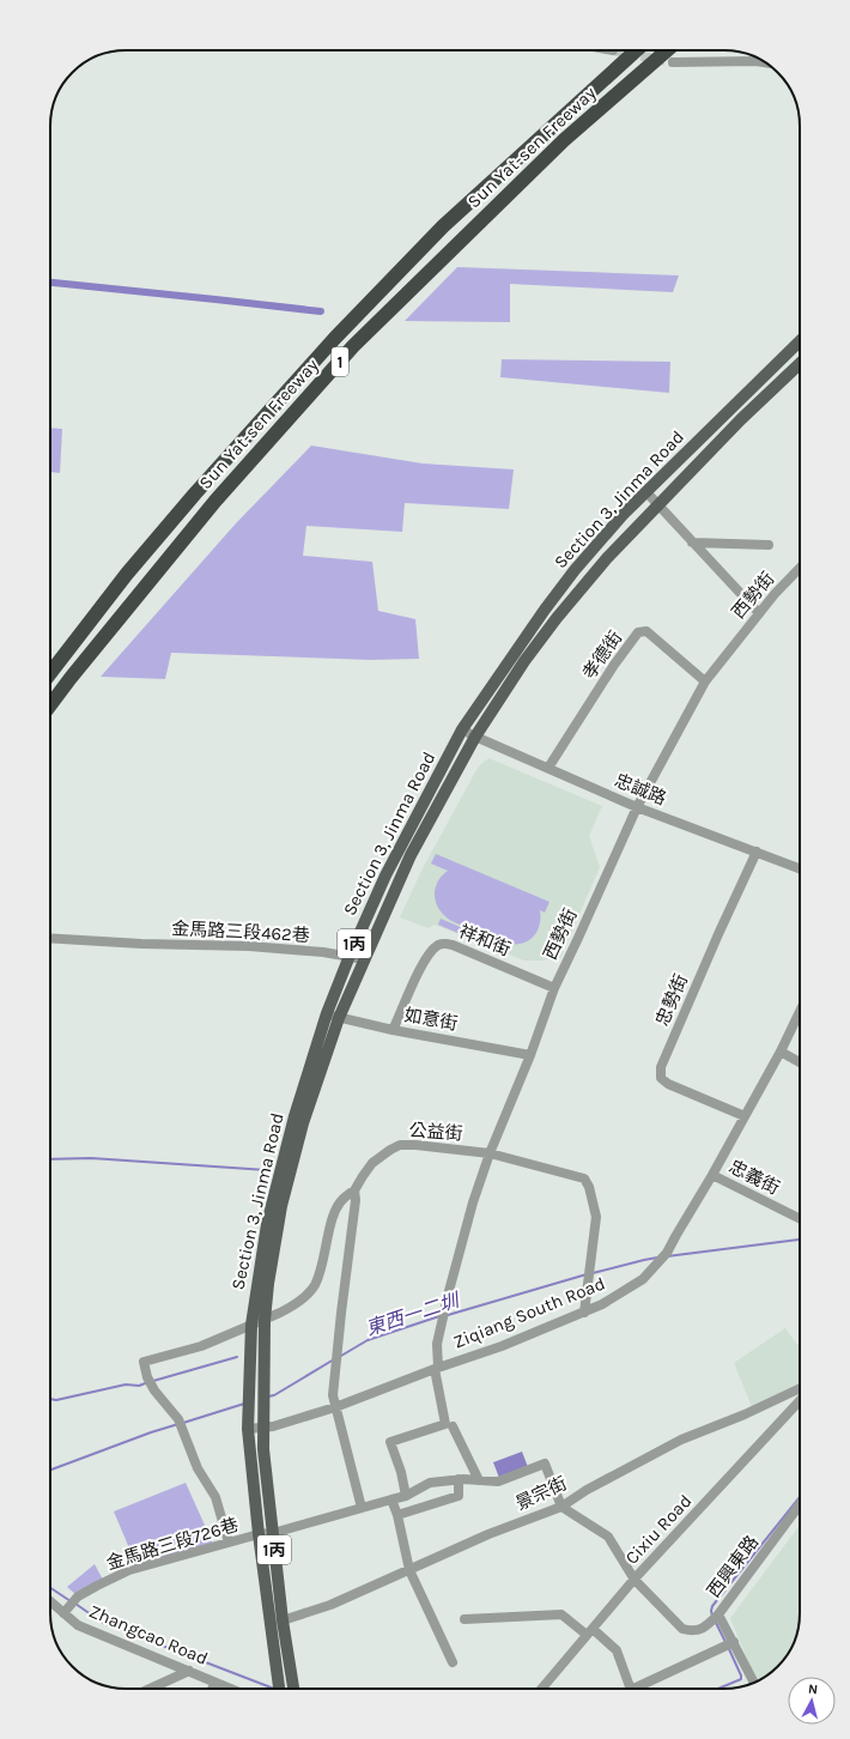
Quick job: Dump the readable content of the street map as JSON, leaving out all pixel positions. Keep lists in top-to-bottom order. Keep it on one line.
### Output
{"streets":{"highway":["Sun Yat-sen Freeway","1"],"main road":["Section 3, Jinma Road","1丙"],"street":["西勢街","孝德街","忠誠路","金馬路三段462巷","祥和街","忠勢街","如意街","公益街","忠義街","Ziqiang South Road","景宗街","Cixiu Road","金馬路三段726巷","西興東路","Zhangcao Road"]},"crossings":[["Section 3, Jinma Road","忠誠路"],["Section 3, Jinma Road","金馬路三段462巷"],["Section 3, Jinma Road","如意街"],["Section 3, Jinma Road","公益街"],["Section 3, Jinma Road","Ziqiang South Road"],["Section 3, Jinma Road","景宗街"],["Section 3, Jinma Road","金馬路三段726巷"],["西勢街","孝德街"],["西勢街","忠誠路"],["西勢街","祥和街"],["西勢街","如意街"],["西勢街","公益街"],["西勢街","Ziqiang South Road"],["西勢街","金馬路三段726巷"],["孝德街","忠誠路"],["忠誠路","忠勢街"],["祥和街","如意街"],["忠勢街","Ziqiang South Road"],["公益街","Ziqiang South Road"],["公益街","金馬路三段726巷"],["忠義街","Ziqiang South Road"],["景宗街","金馬路三段726巷"],["金馬路三段726巷","Zhangcao Road"]],"water":["東西一二圳"],"north":"top"}
